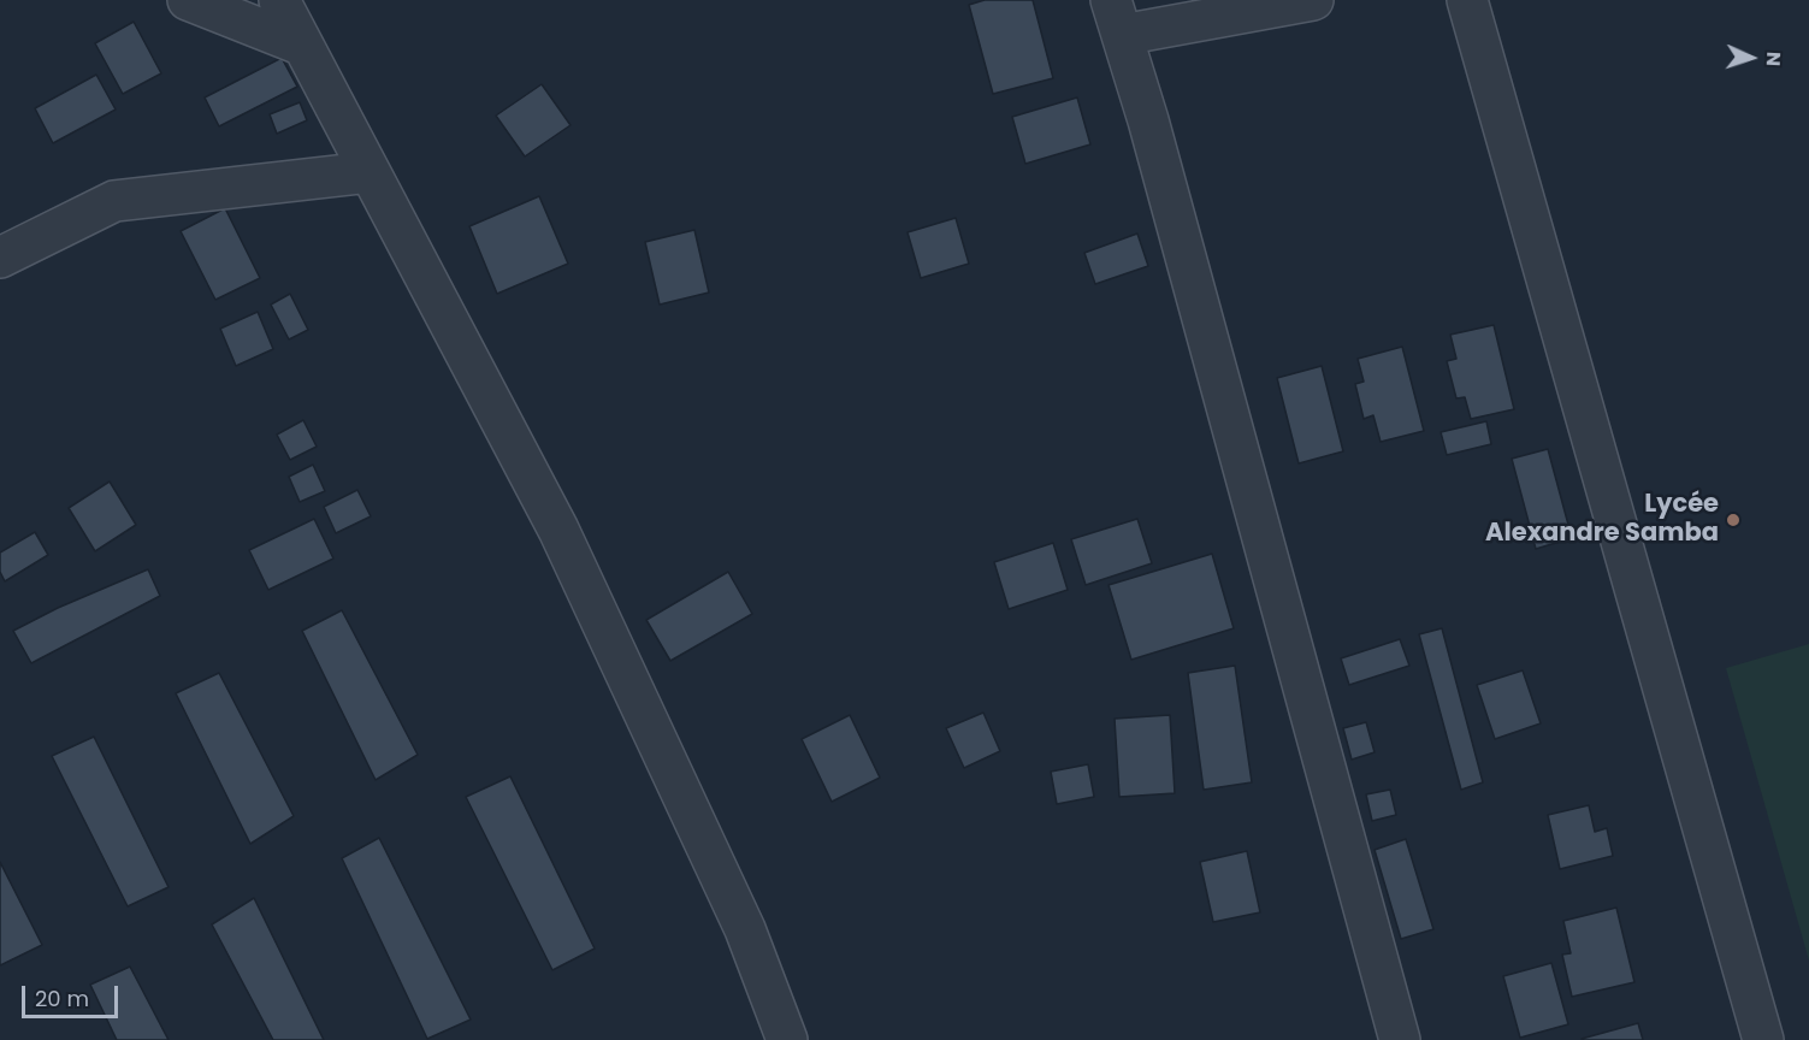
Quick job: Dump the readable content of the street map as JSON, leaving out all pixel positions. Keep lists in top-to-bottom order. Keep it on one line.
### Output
{"places":["Lycée Alexandre Samba"],"scale_bar":"20 m","north":"right"}
